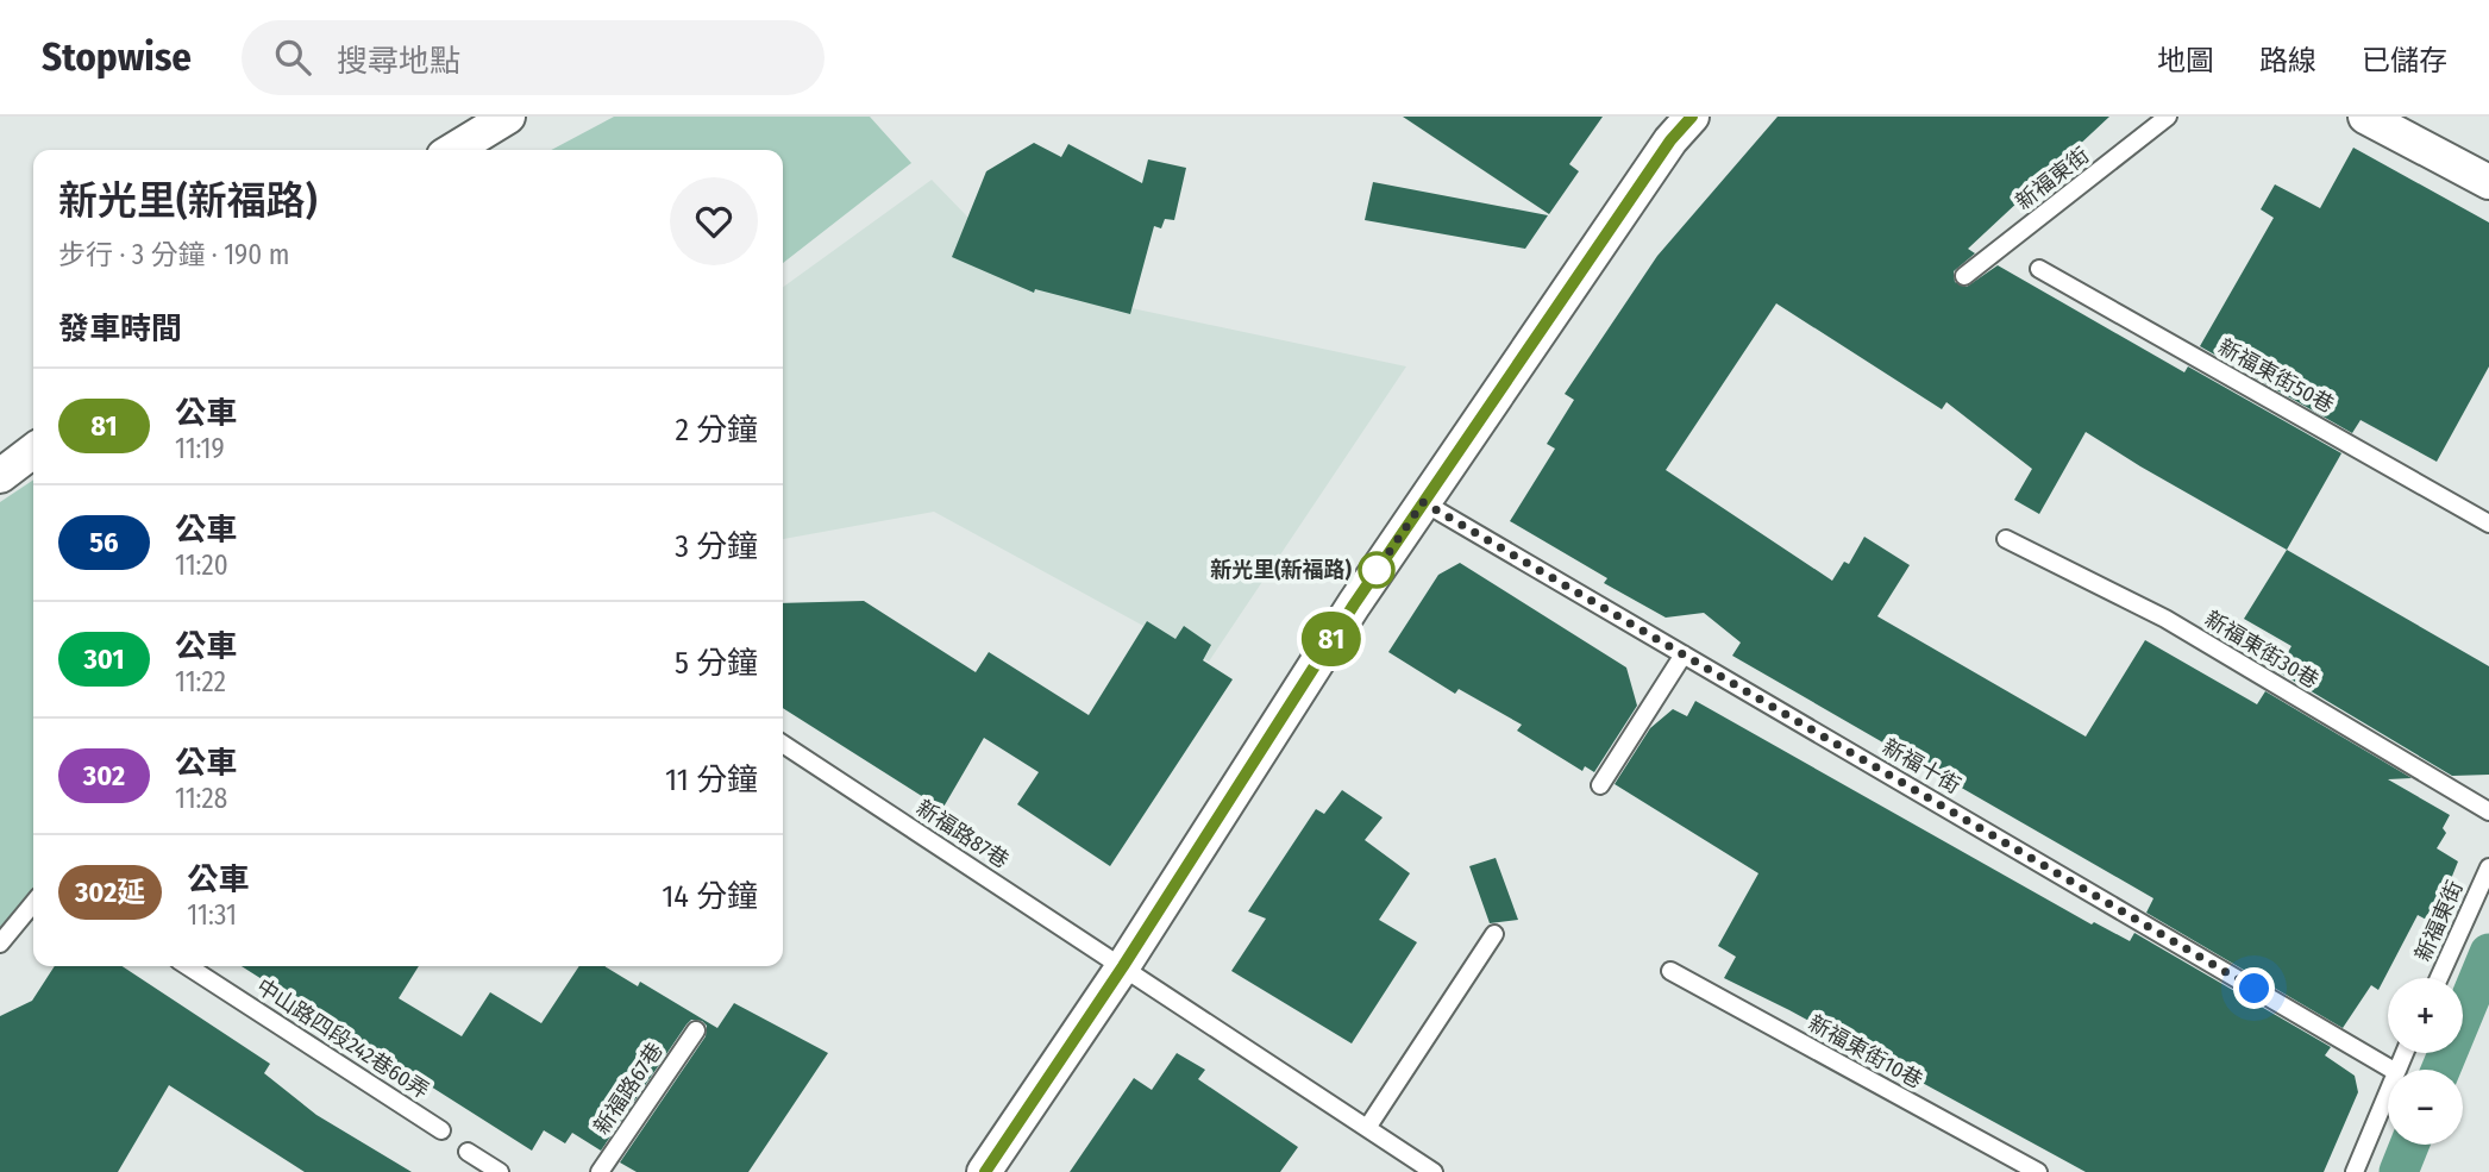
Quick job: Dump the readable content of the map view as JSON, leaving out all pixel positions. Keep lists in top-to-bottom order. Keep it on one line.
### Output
{"streets":{"lane":["新福東街","新福東街50巷","新福東街30巷","新福十街","新福路87巷","中山路四段242巷60弄","新福東街10巷","新福路67巷"]},"places":["新光里(新福路)"],"lines":["bus line 81"],"page":{"header":"Stopwise","search":"搜尋地點","nav":["地圖","路線","已儲存"],"on_map":"81","heading":[["新光里(新福路)","步行 · 3 分鐘 · 190 m"],"發車時間"],"list":[{"mark":"81","name":"公車","note":"11:19","value":"2 分鐘"},{"mark":"56","name":"公車","note":"11:20","value":"3 分鐘"},{"mark":"301","name":"公車","note":"11:22","value":"5 分鐘"},{"mark":"302","name":"公車","note":"11:28","value":"11 分鐘"},{"mark":"302延","name":"公車","note":"11:31","value":"14 分鐘"}],"map_buttons":["+","−"]}}
